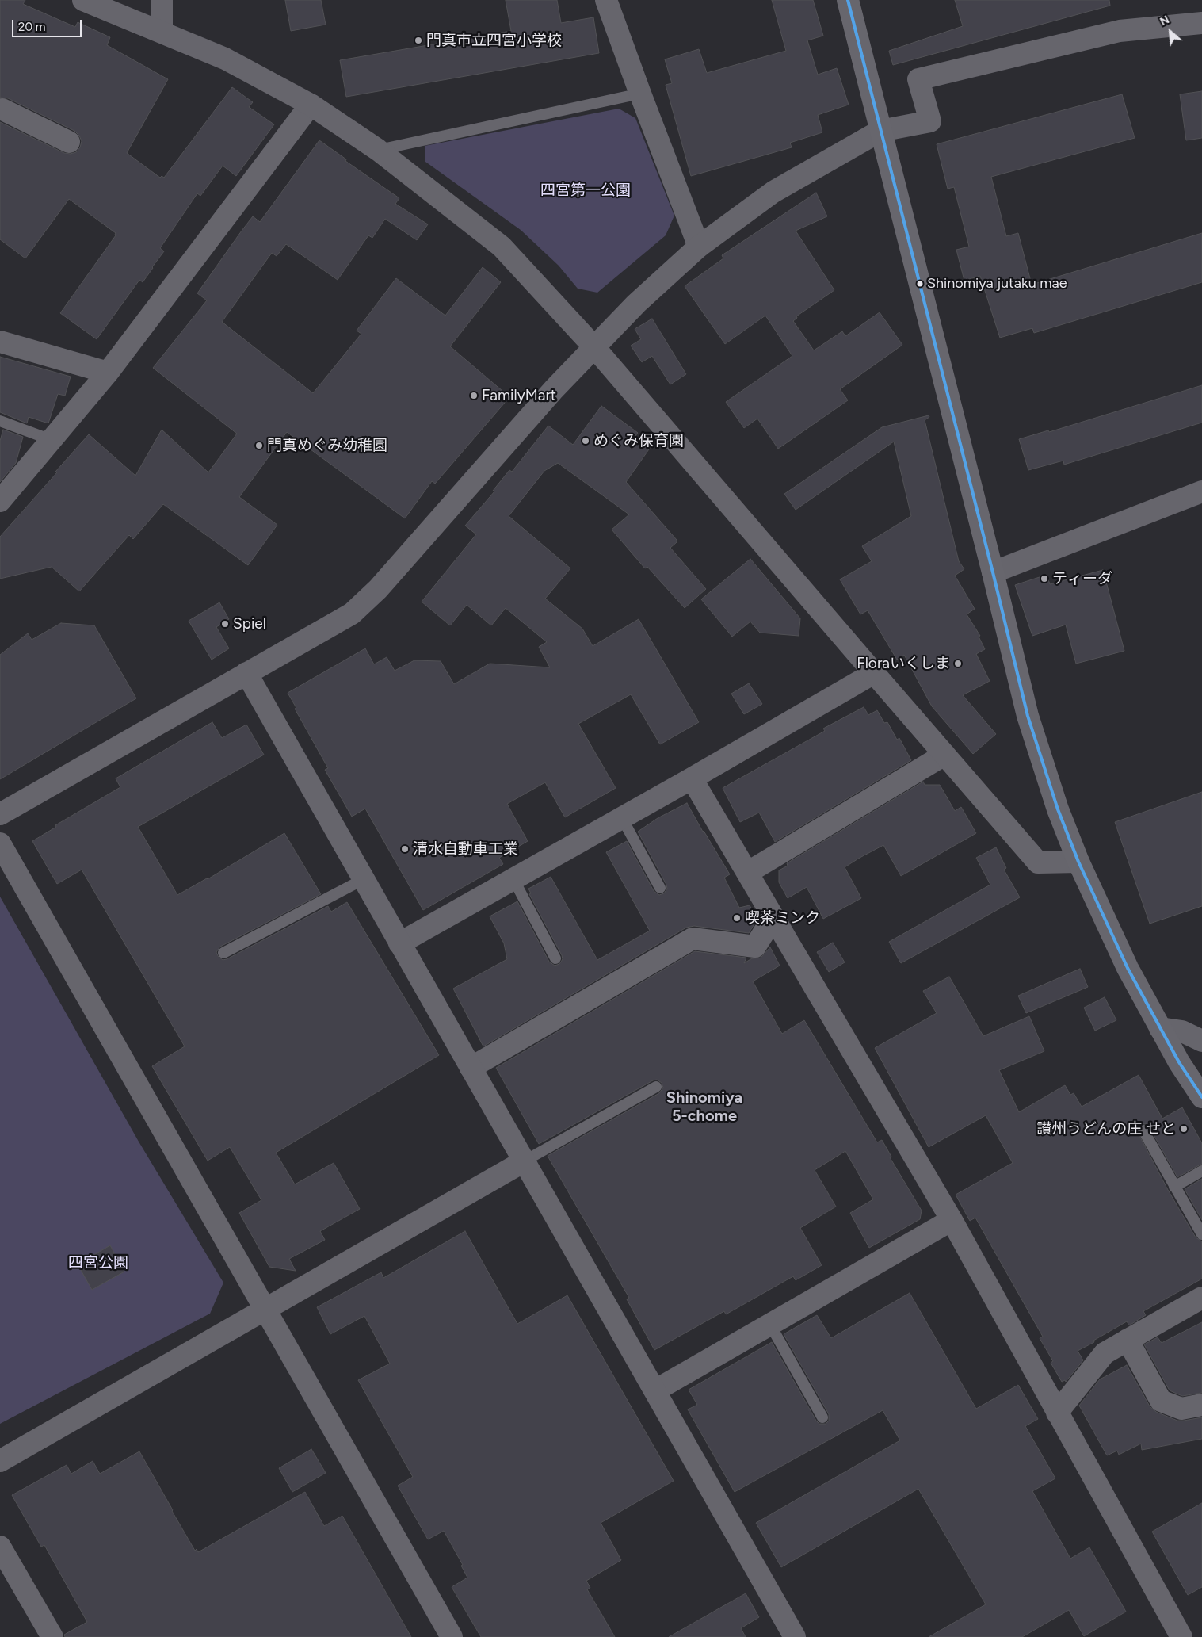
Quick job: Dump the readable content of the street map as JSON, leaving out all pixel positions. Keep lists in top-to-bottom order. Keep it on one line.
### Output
{"districts":["Shinomiya 5-chome"],"parks":["四宮第一公園","四宮公園"],"places":["門真市立四宮小学校","Shinomiya jutaku mae","FamilyMart","めぐみ保育園","門真めぐみ幼稚園","ティーダ","Spiel","Floraいくしま","清水自動車工業","喫茶ミンク","讃州うどんの庄 せと"],"scale_bar":"20 m","north":"top left"}
